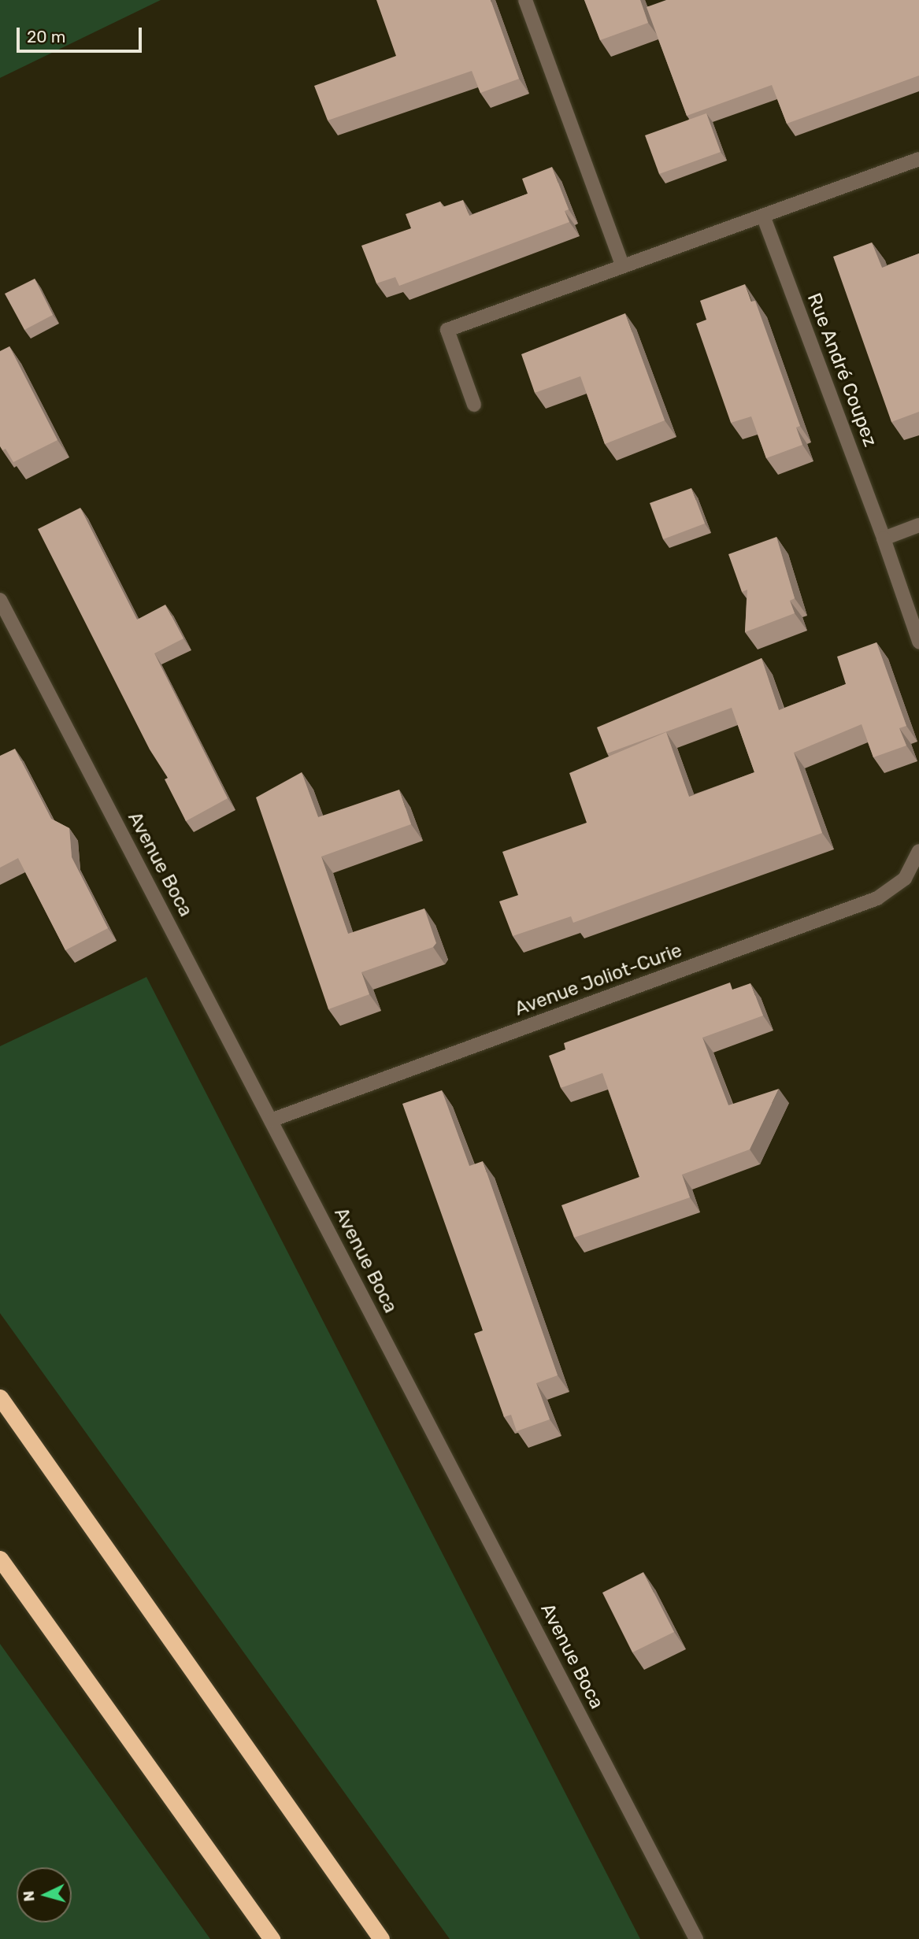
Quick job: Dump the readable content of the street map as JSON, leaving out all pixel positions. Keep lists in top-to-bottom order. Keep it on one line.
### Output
{"streets":{"street":["Rue André Coupez","Avenue Boca","Avenue Joliot-Curie"]},"crossings":[["Avenue Boca","Avenue Joliot-Curie"]],"scale_bar":"20 m","north":"left"}
